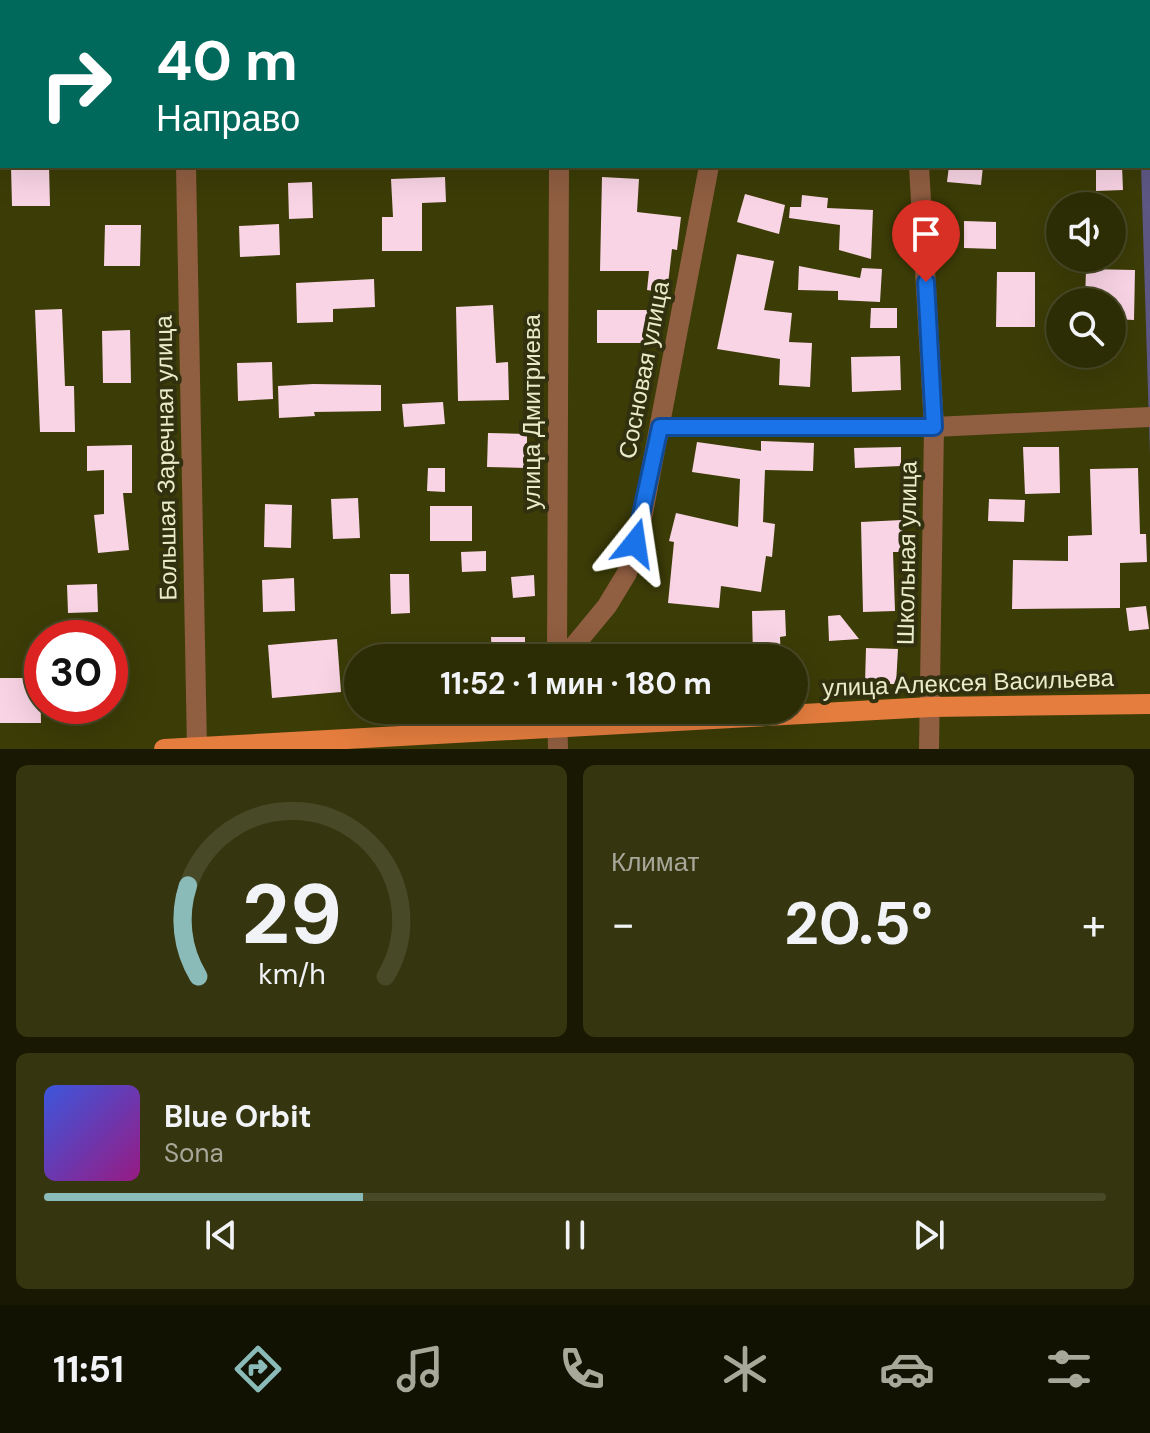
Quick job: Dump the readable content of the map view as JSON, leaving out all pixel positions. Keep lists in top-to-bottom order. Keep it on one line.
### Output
{"streets":{"main road":["улица Алексея Васильева"],"street":["Сосновая улица","улица Дмитриева","Большая Заречная улица","Школьная улица"]},"crossings":[["Большая Заречная улица","улица Алексея Васильева"],["Школьная улица","улица Алексея Васильева"]],"page":{"turn":["40 m","Направо"],"limit":"30","trip":"11:52 · 1 мин · 180 m","tile":"Климат","heat":["−","20.5°","+"],"song":["Blue Orbit","Sona"],"tabs":"11:51","gauge":["29","km/h"]}}
